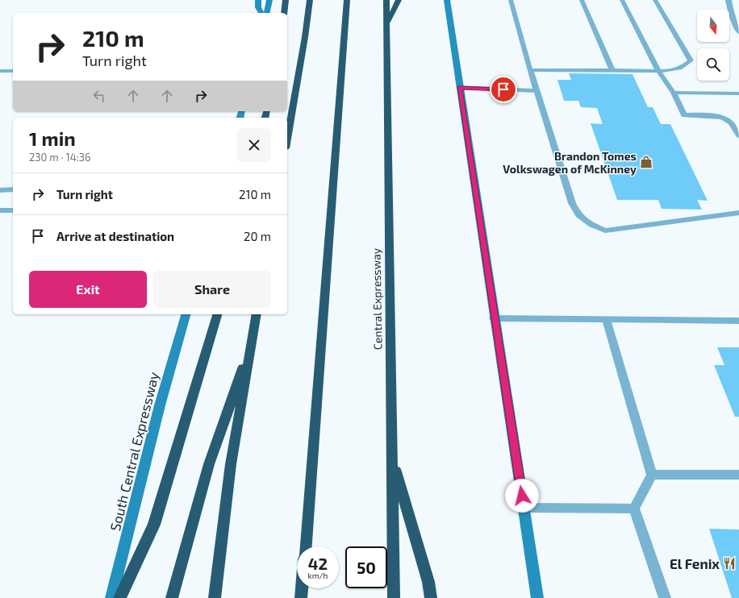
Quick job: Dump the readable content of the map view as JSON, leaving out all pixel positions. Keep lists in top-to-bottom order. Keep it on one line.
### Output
{"streets":{"highway":["Central Expressway"],"main road":["South Central Expressway"]},"places":{"shop":["Brandon Tomes Volkswagen of McKinney"],"restaurant":["El Fenix"]},"north":"bottom","page":{"turn":["210 m","Turn right"],"heading":["1 min","230 m · 14:36"],"list":[{"name":"Turn right","value":"210 m"},{"name":"Arrive at destination","value":"20 m"}],"buttons":["Exit","Share"],"speed":"42 km/h","limit":"50"}}
